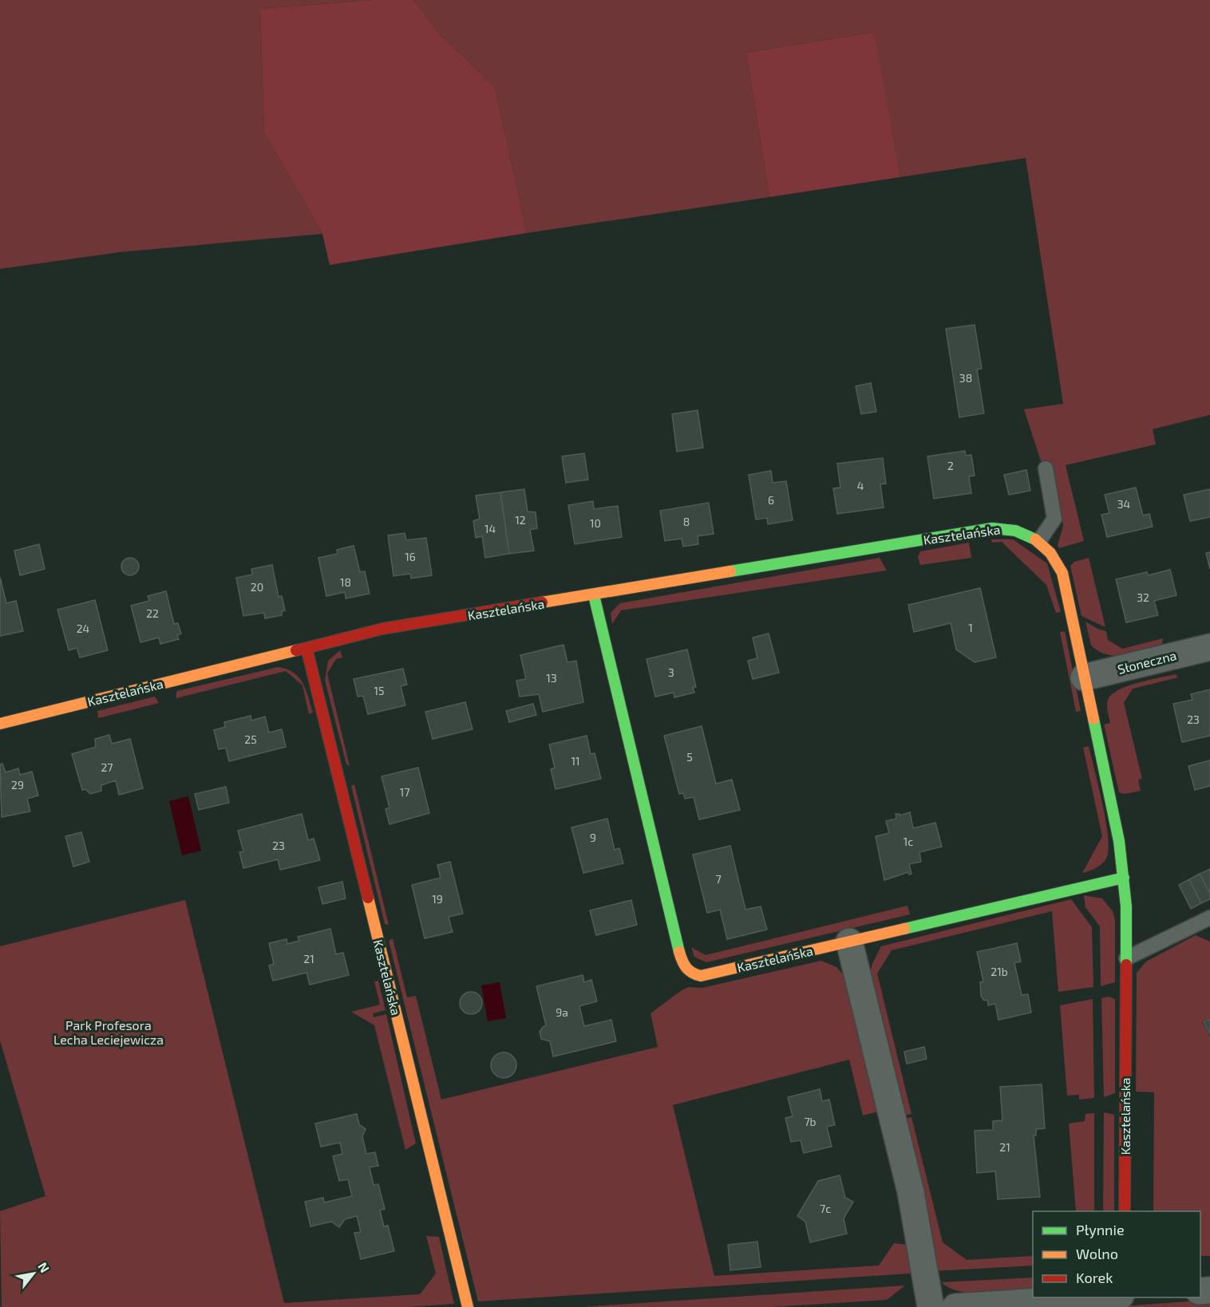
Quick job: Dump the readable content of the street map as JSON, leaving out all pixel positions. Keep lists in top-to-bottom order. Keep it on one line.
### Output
{"streets":{"street":["Kasztelańska","Słoneczna"]},"crossings":[["Kasztelańska","Słoneczna"]],"parks":["Park Profesora Lecha Leciejewicza"],"house_numbers":["38","2","4","6","34","12","8","10","14","16","18","20","32","22","1","24","3","13","15","23","25","5","11","27","29","17","9","1c","23","7","19","21","21b","9a","7b","21","7c"],"legend":["Płynnie","Wolno","Korek"],"north":"top right"}
